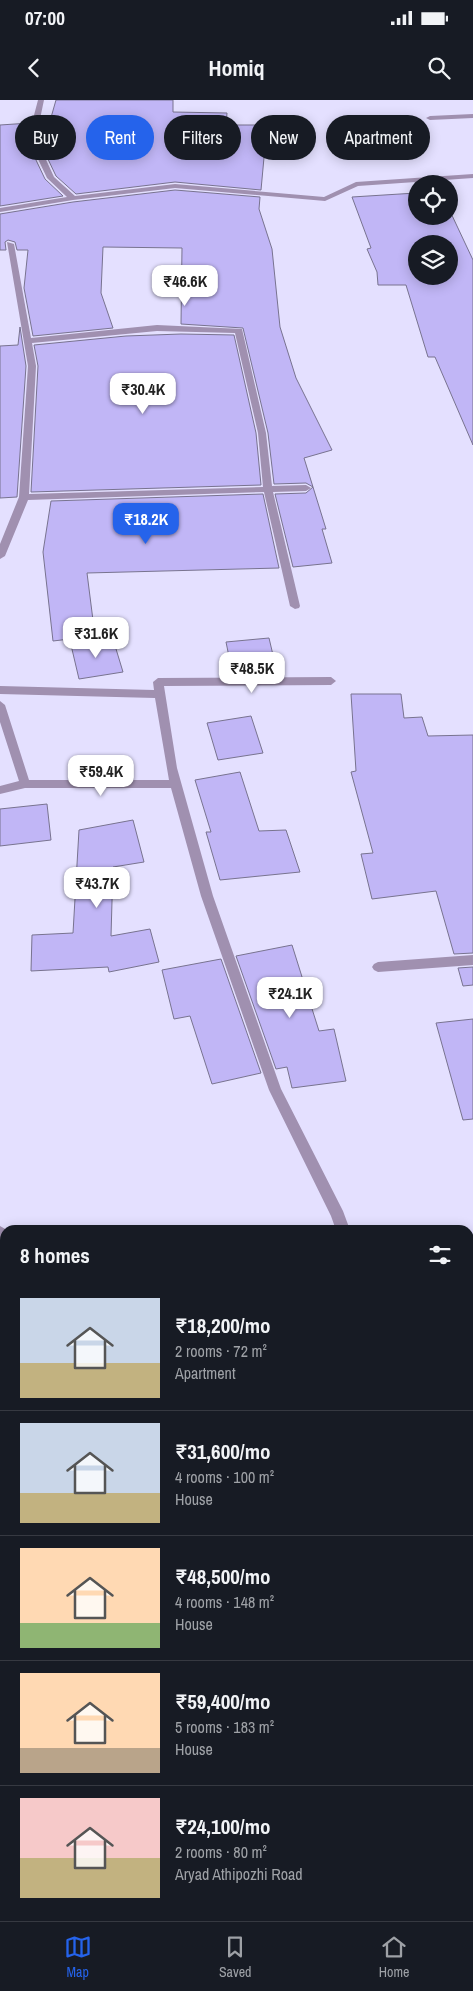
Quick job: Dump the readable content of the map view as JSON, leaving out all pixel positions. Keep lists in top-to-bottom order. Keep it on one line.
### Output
{"page":{"status":"07:00","header":"Homiq","chip":["Buy","Rent","Filters","New","Apartment"],"price":["₹46.6K","₹30.4K","₹18.2K","₹31.6K","₹48.5K","₹59.4K","₹43.7K","₹24.1K"],"heading":"8 homes","list":[{"name":"₹18,200/mo","note":"2 rooms · 72 m² · Apartment"},{"name":"₹31,600/mo","note":"4 rooms · 100 m² · House"},{"name":"₹48,500/mo","note":"4 rooms · 148 m² · House"},{"name":"₹59,400/mo","note":"5 rooms · 183 m² · House"},{"name":"₹24,100/mo","note":"2 rooms · 80 m² · Aryad Athipozhi Road"}],"tabs":["Map","Saved","Home"]}}
